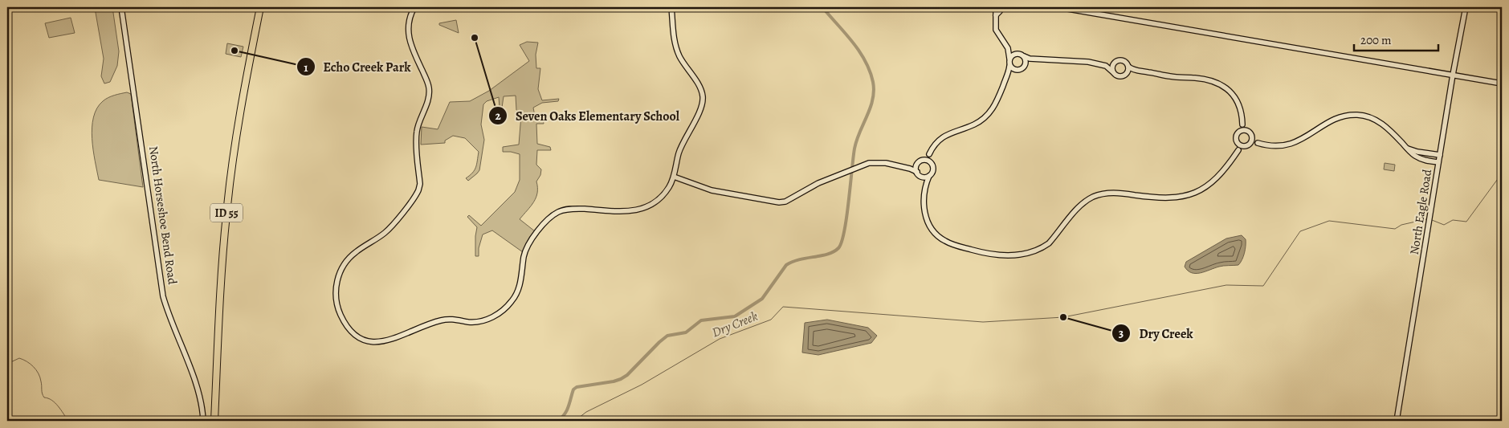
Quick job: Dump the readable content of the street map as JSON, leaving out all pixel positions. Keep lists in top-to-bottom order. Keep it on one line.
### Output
{"streets":{"highway":["ID 55"],"street":["North Eagle Road","North Horseshoe Bend Road"]},"water":["Dry Creek"],"places":["Seven Oaks Elementary School","Echo Creek Park","Dry Creek"],"scale_bar":"200 m"}
